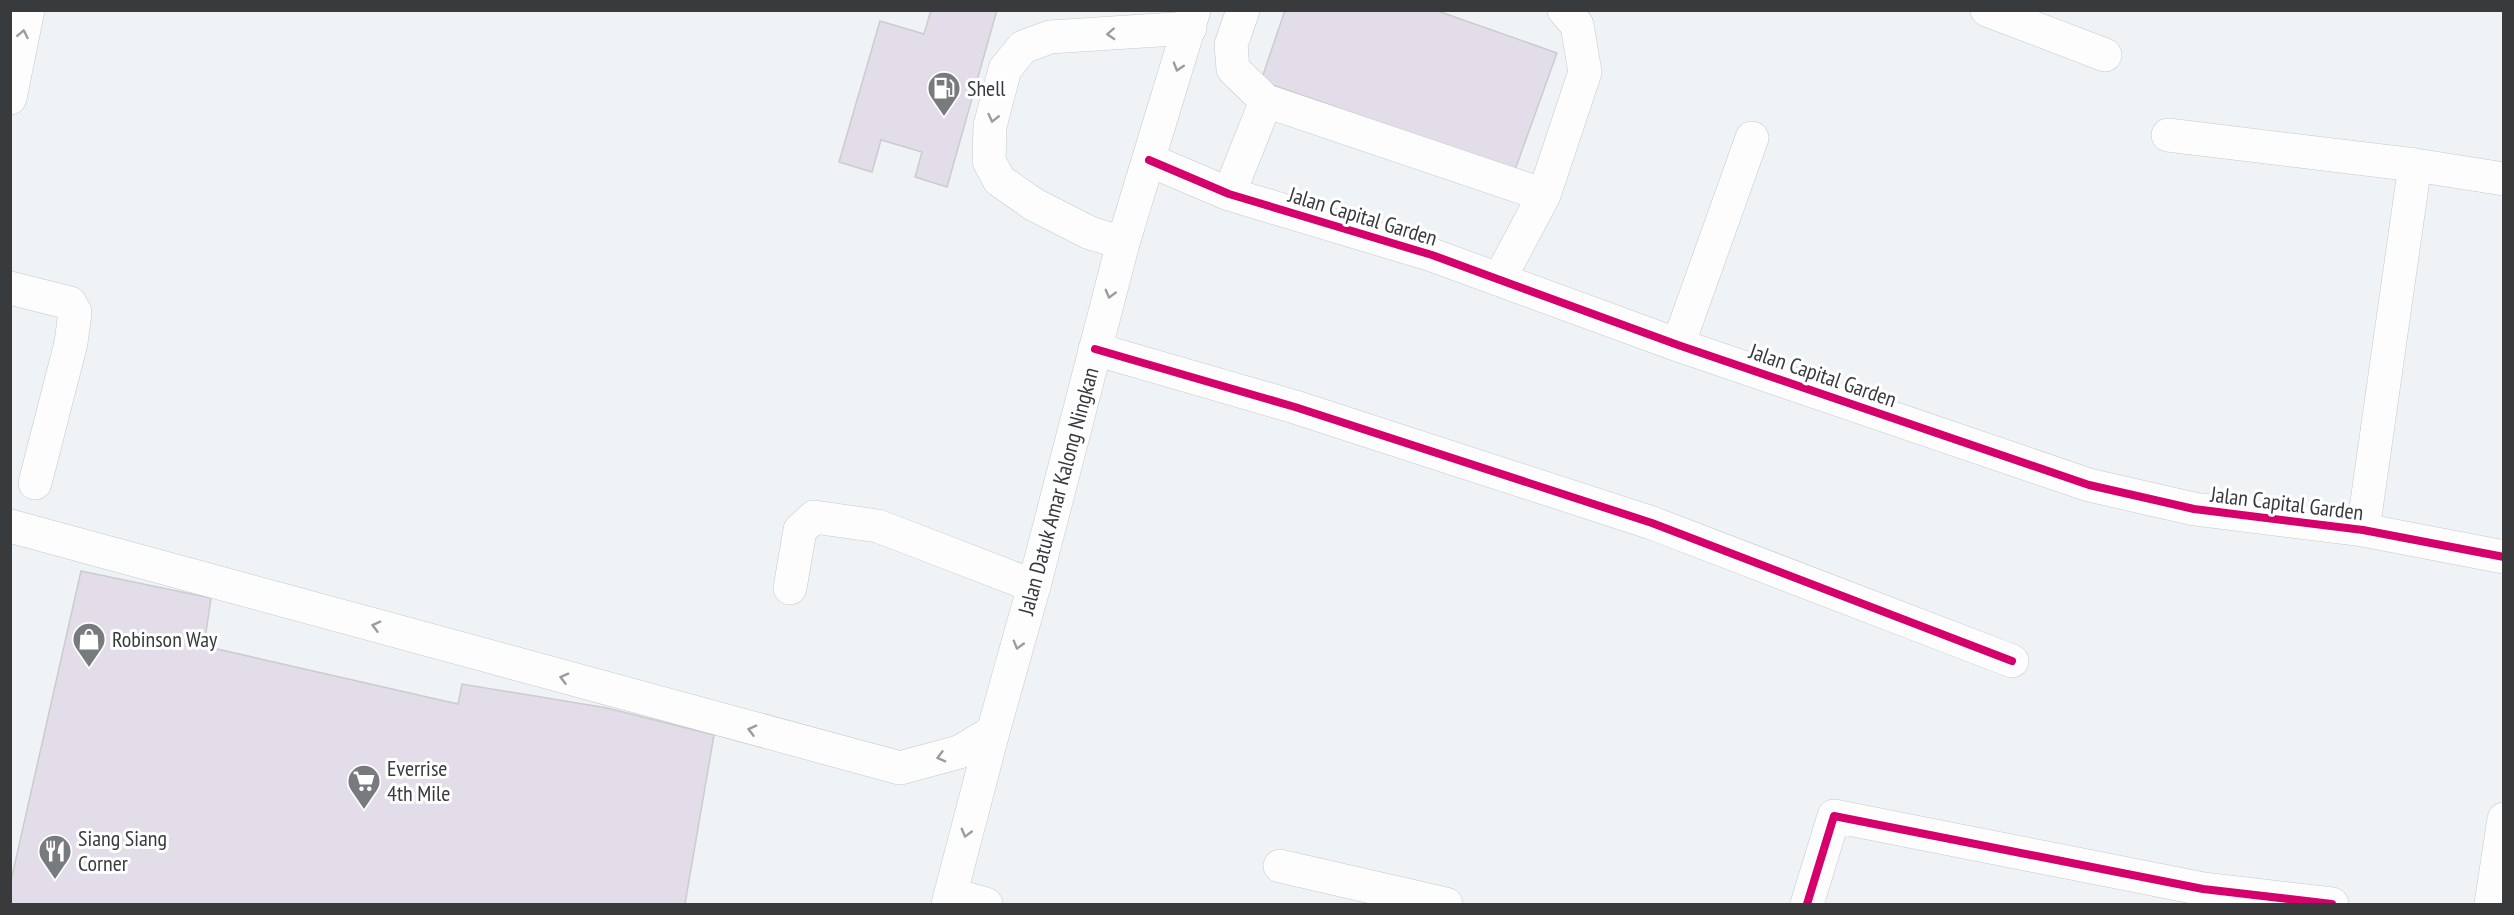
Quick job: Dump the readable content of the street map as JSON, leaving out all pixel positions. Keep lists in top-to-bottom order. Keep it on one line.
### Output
{"streets":{"main road":["Jalan Capital Garden","Jalan Datuk Amar Kalong Ningkan"]},"crossings":[["Jalan Capital Garden","Jalan Datuk Amar Kalong Ningkan"]],"one_way":["Jalan Datuk Amar Kalong Ningkan"],"places":{"fuel station":["Shell"],"shop":["Robinson Way"],"supermarket":["Everrise 4th Mile"],"restaurant":["Siang Siang Corner"]}}
